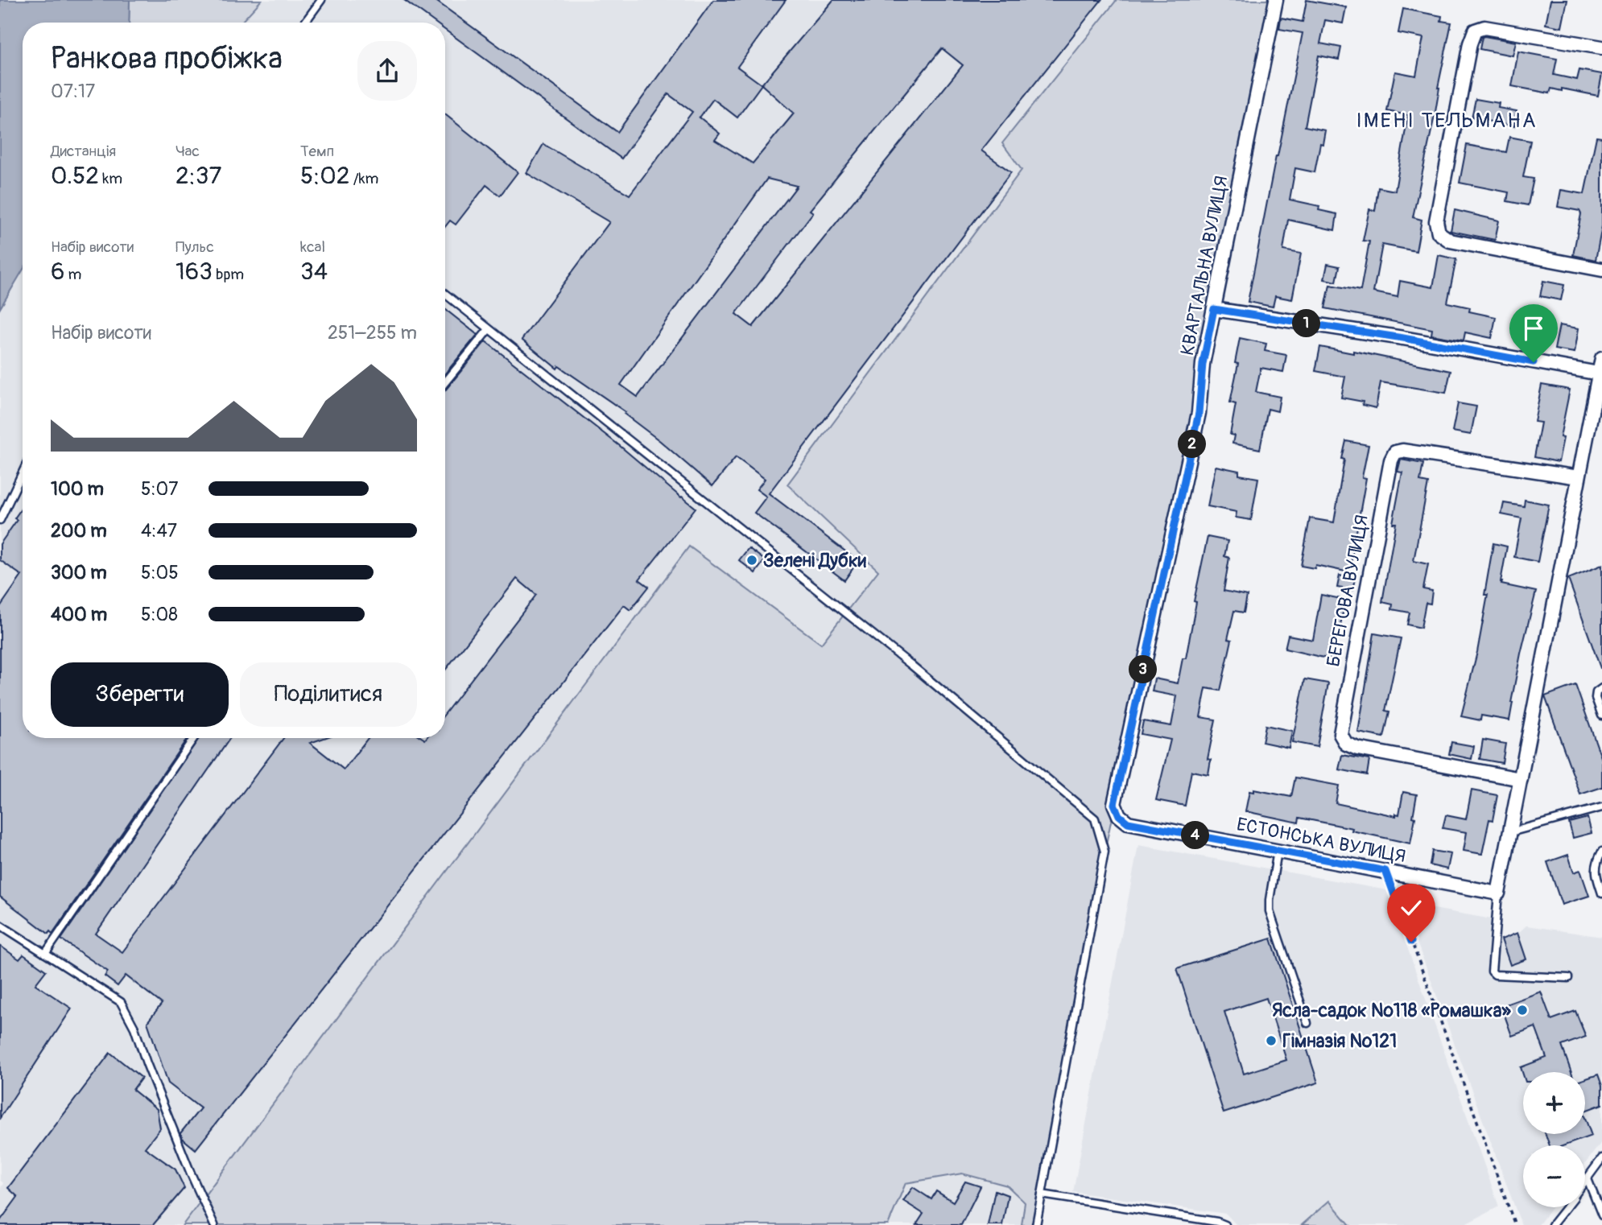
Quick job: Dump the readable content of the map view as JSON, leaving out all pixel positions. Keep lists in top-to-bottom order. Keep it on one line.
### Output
{"streets":{"street":["КВАРТАЛЬНА ВУЛИЦЯ","БЕРЕГОВА ВУЛИЦЯ","ЕСТОНСЬКА ВУЛИЦЯ"]},"crossings":[["КВАРТАЛЬНА ВУЛИЦЯ","ЕСТОНСЬКА ВУЛИЦЯ"]],"districts":["ІМЕНІ ТЕЛЬМАНА"],"places":["Зелені Дубки","Ясла-садок №118 «Ромашка»","Гімназія №121"],"page":{"heading":["Ранкова пробіжка","07:17"],"stats":[["Дистанція","0.52 km"],["Час","2:37"],["Темп","5:02 /km"],["Набір висоти","6 m"],["Пульс","163 bpm"],["kcal","34"]],"pins":["1","2","3","4"],"chart":["Набір висоти","251–255 m"],"list":[{"name":"100 m","note":"5:07"},{"name":"200 m","note":"4:47"},{"name":"300 m","note":"5:05"},{"name":"400 m","note":"5:08"}],"buttons":["Зберегти","Поділитися"],"map_buttons":["+","−"]}}
